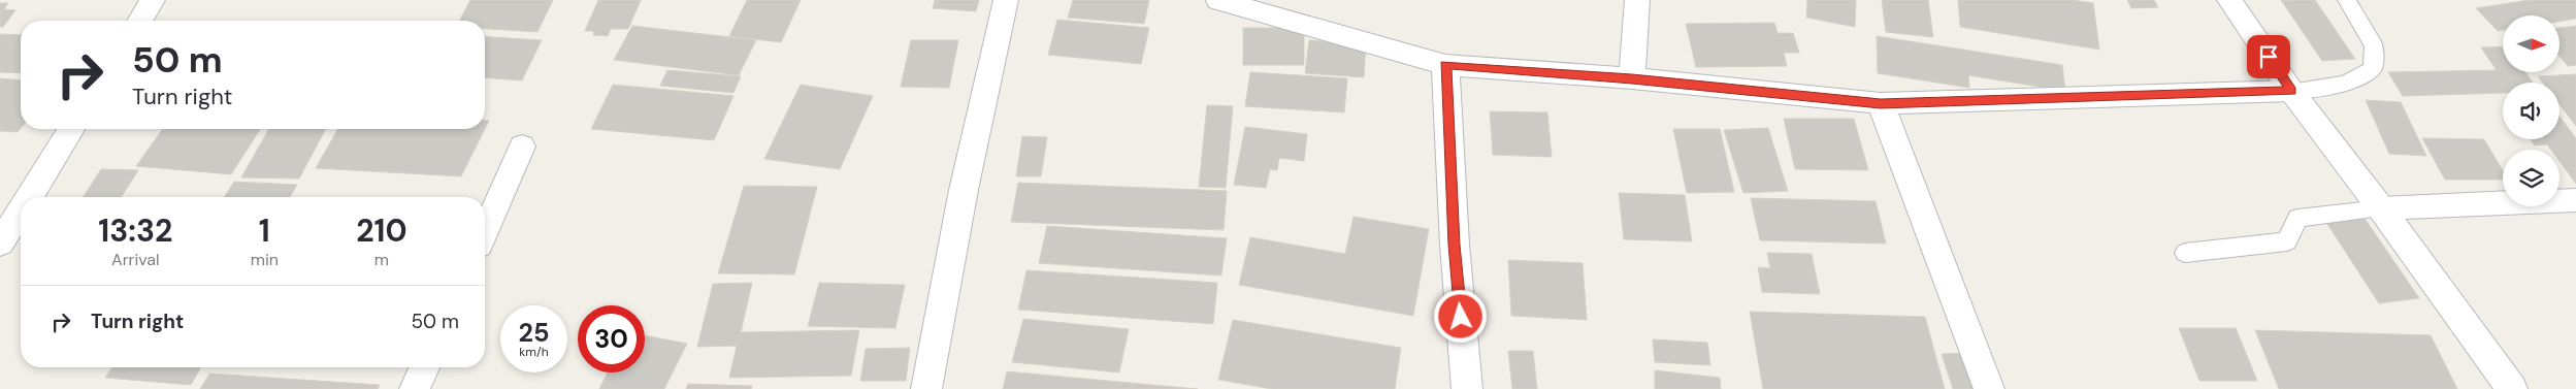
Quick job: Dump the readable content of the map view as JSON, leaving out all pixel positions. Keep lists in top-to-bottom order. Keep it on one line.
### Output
{"north":"right","page":{"turn":["50 m","Turn right"],"eta":["13:32","Arrival","1","min","210","m"],"list":[{"name":"Turn right","value":"50 m"}],"speed":"25 km/h","limit":"30"}}
